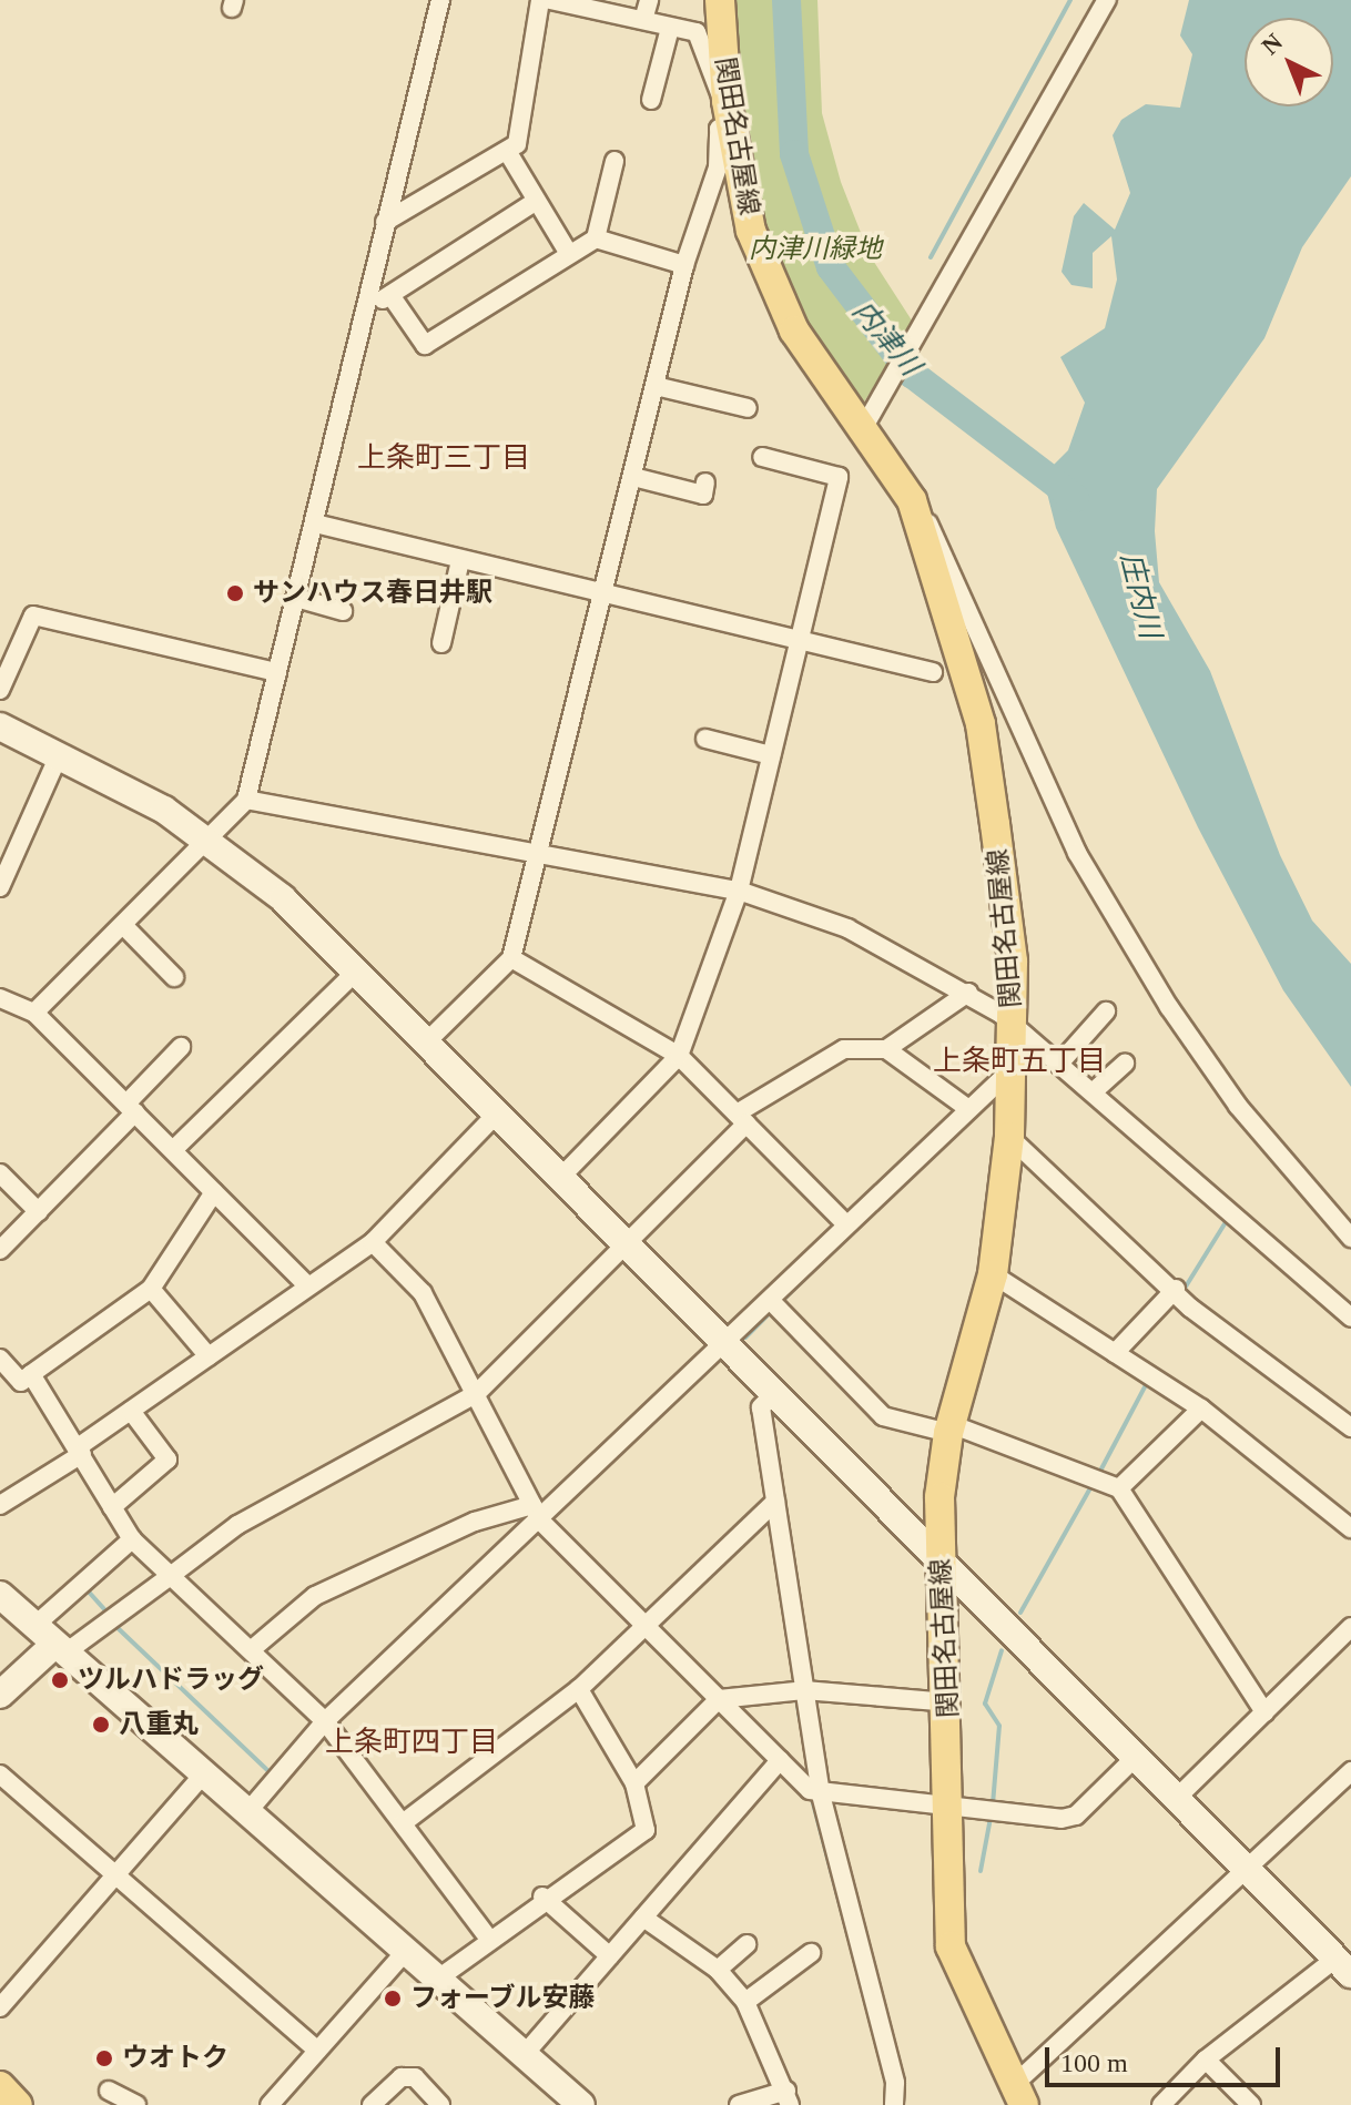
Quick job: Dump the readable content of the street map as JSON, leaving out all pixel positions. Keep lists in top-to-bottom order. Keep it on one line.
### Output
{"streets":{"main road":["関田名古屋線"]},"districts":["上条町三丁目","上条町五丁目","上条町四丁目"],"water":["内津川","庄内川"],"parks":["内津川緑地"],"places":["サンハウス春日井駅","ツルハドラッグ","八重丸","フォーブル安藤","ウオトク"],"scale_bar":"100 m","north":"top left"}
